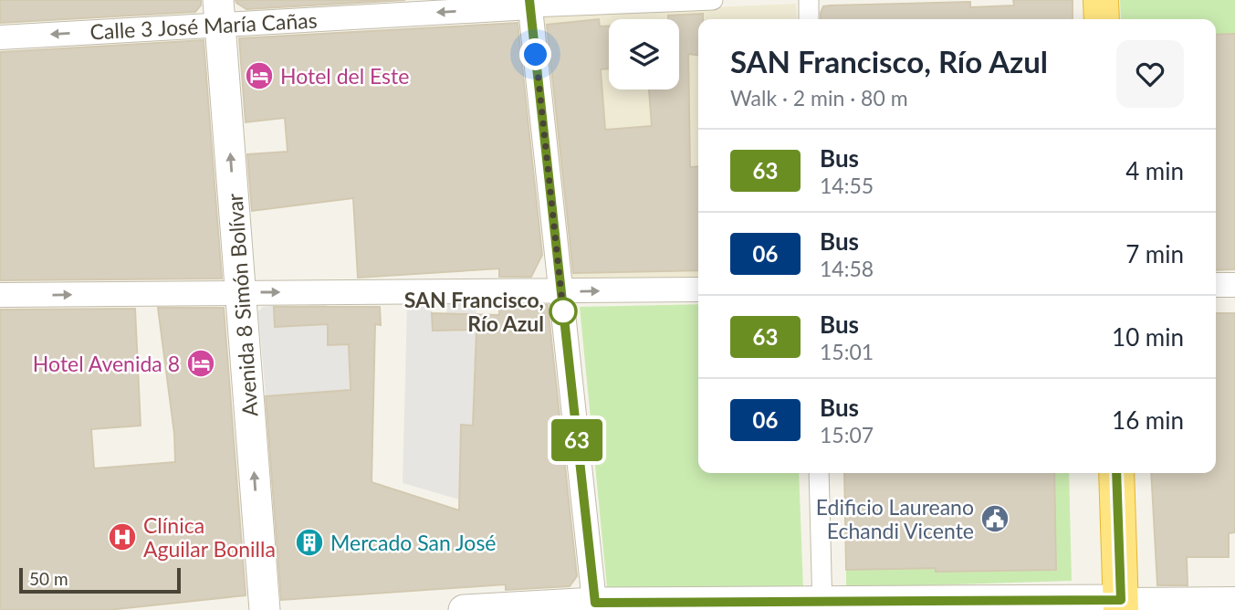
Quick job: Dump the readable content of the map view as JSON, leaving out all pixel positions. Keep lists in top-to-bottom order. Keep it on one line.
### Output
{"streets":{"street":["Calle 3 José María Cañas","Avenida 8 Simón Bolívar"]},"crossings":[["Calle 3 José María Cañas","Avenida 8 Simón Bolívar"]],"one_way":["Calle 3 José María Cañas","Avenida 8 Simón Bolívar"],"places":{"hotel":["Hotel del Este","Hotel Avenida 8"],"other":["SAN Francisco, Río Azul"],"public building":["Edificio Laureano Echandi Vicente"],"hospital":["Clínica Aguilar Bonilla"],"building":["Mercado San José"]},"lines":["bus line 63"],"scale_bar":"50 m","page":{"on_map":"63","heading":["SAN Francisco, Río Azul","Walk · 2 min · 80 m"],"list":[{"mark":"63","name":"Bus","note":"14:55","value":"4 min"},{"mark":"06","name":"Bus","note":"14:58","value":"7 min"},{"mark":"63","name":"Bus","note":"15:01","value":"10 min"},{"mark":"06","name":"Bus","note":"15:07","value":"16 min"}],"scale":"50 m"}}
